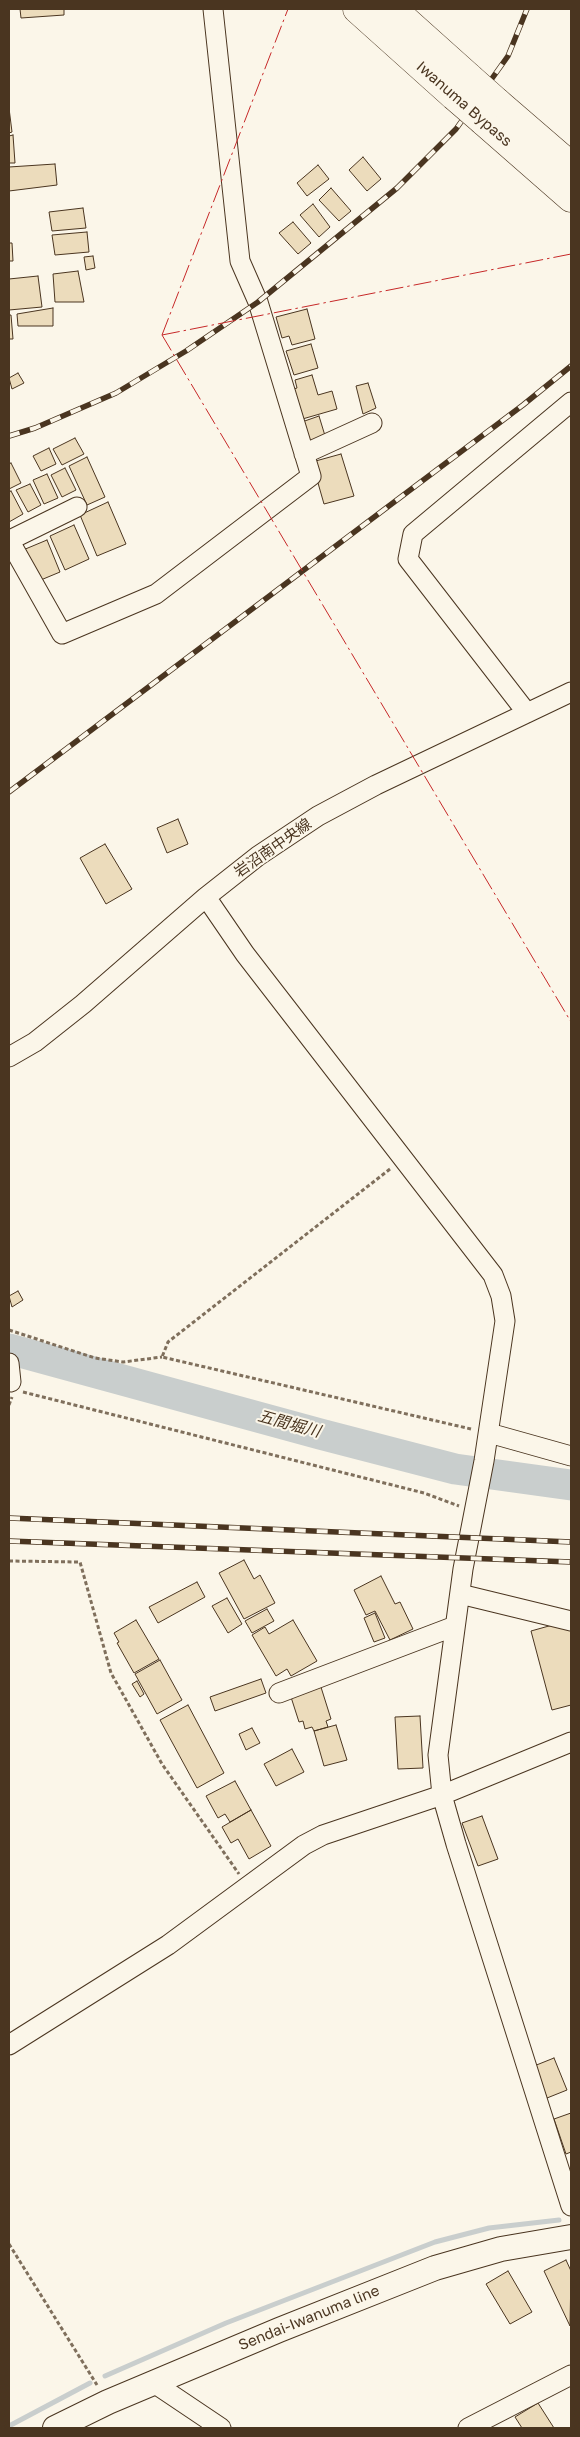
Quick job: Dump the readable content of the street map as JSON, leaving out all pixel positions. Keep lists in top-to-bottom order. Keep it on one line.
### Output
{"streets":{"highway":["Iwanuma Bypass"],"main road":["Sendai-Iwanuma line"],"street":["岩沼南中央線"]},"water":["五間堀川"]}
